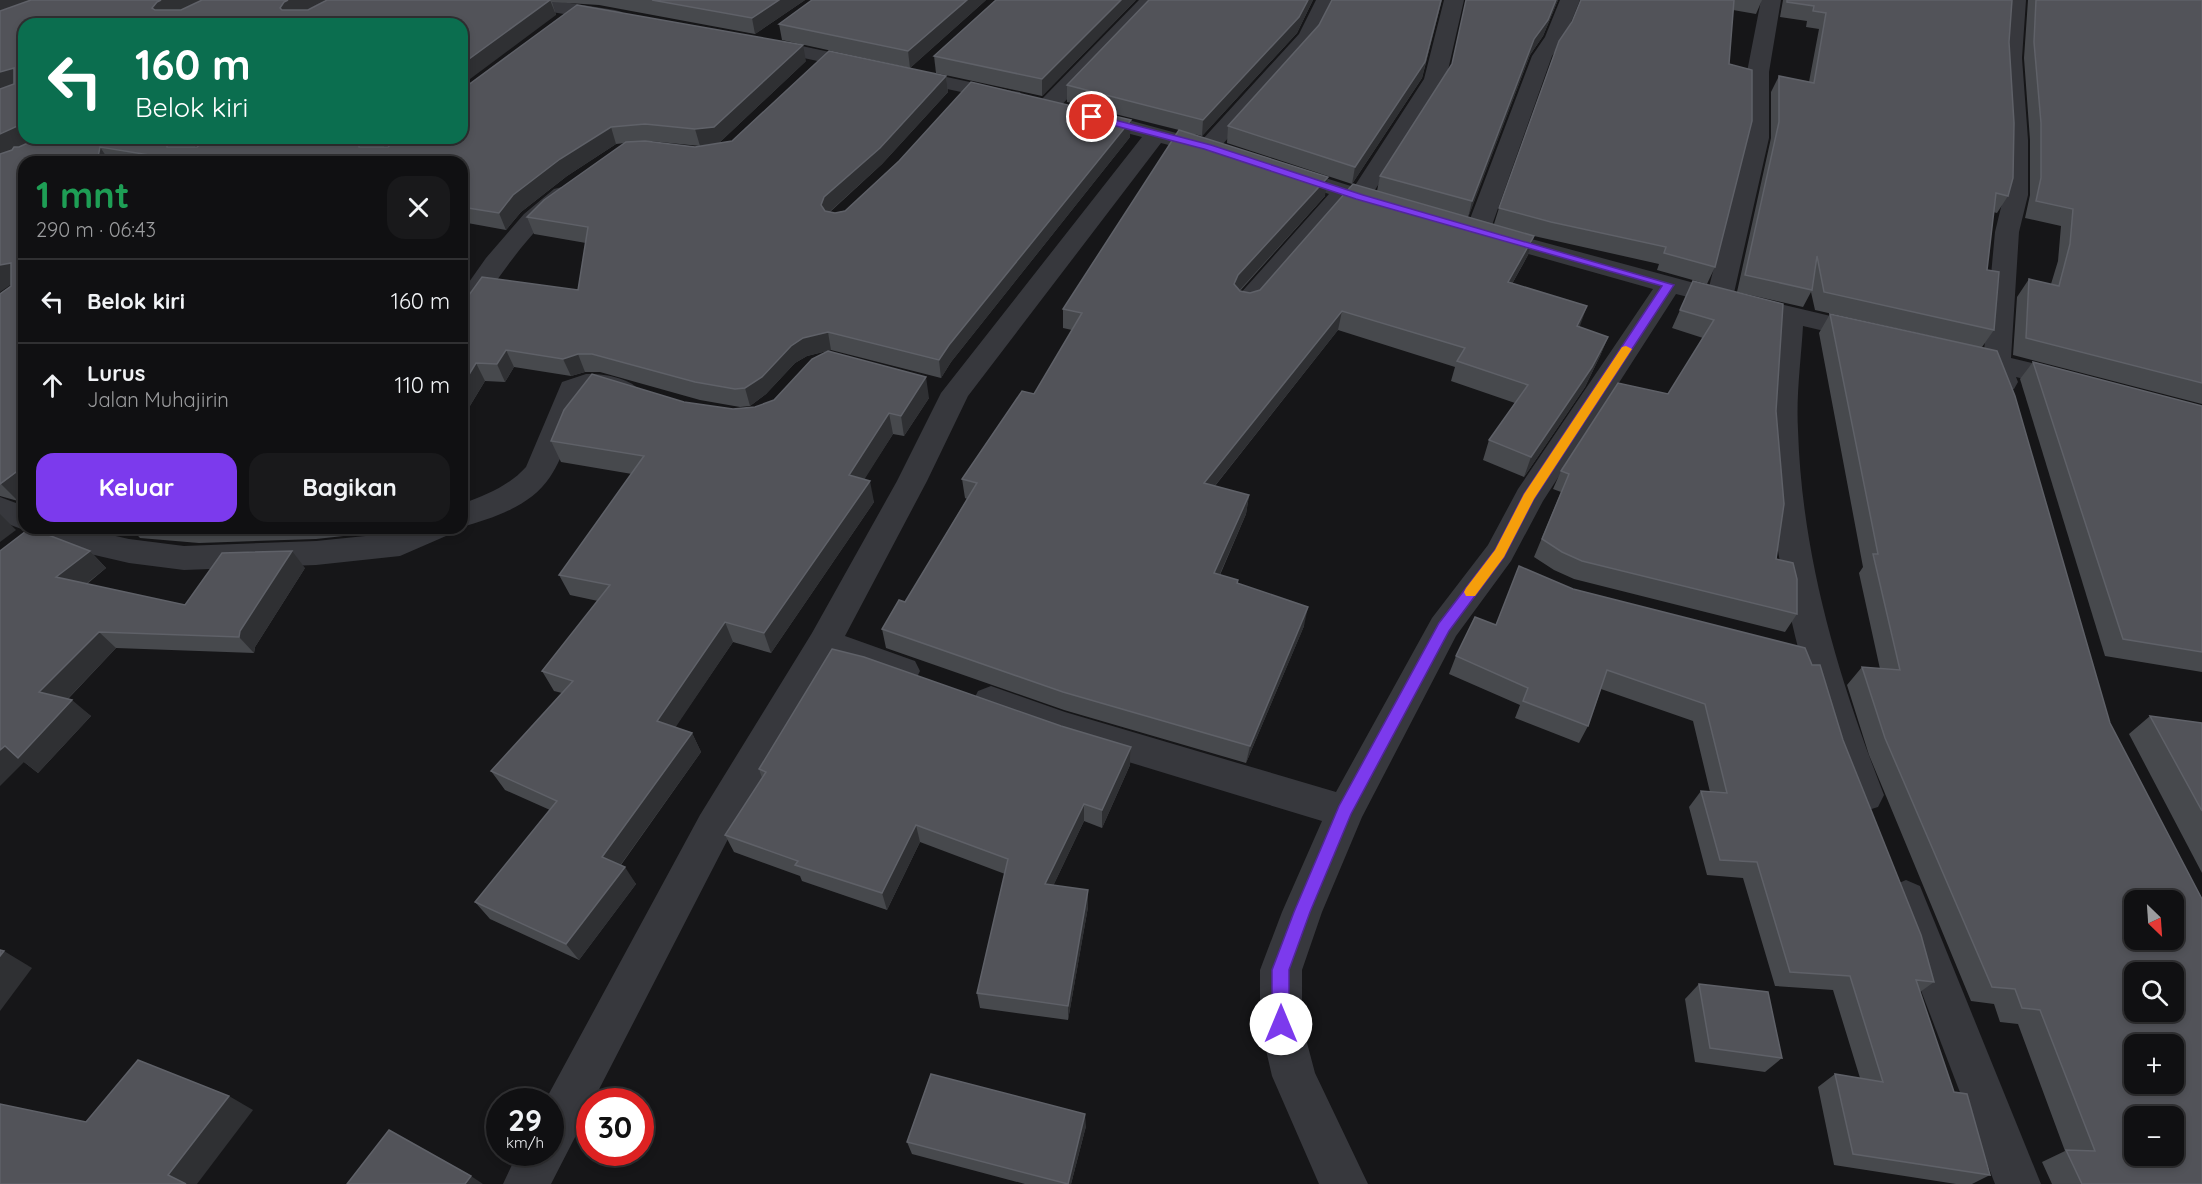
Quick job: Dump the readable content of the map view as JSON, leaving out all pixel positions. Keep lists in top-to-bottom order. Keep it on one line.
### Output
{"north":"bottom right","page":{"turn":["160 m","Belok kiri"],"heading":["1 mnt","290 m · 06:43"],"list":[{"name":"Belok kiri","value":"160 m"},{"name":"Lurus","note":"Jalan Muhajirin","value":"110 m"}],"buttons":["Keluar","Bagikan"],"map_buttons":["+","−"],"speed":"29 km/h","limit":"30"}}
